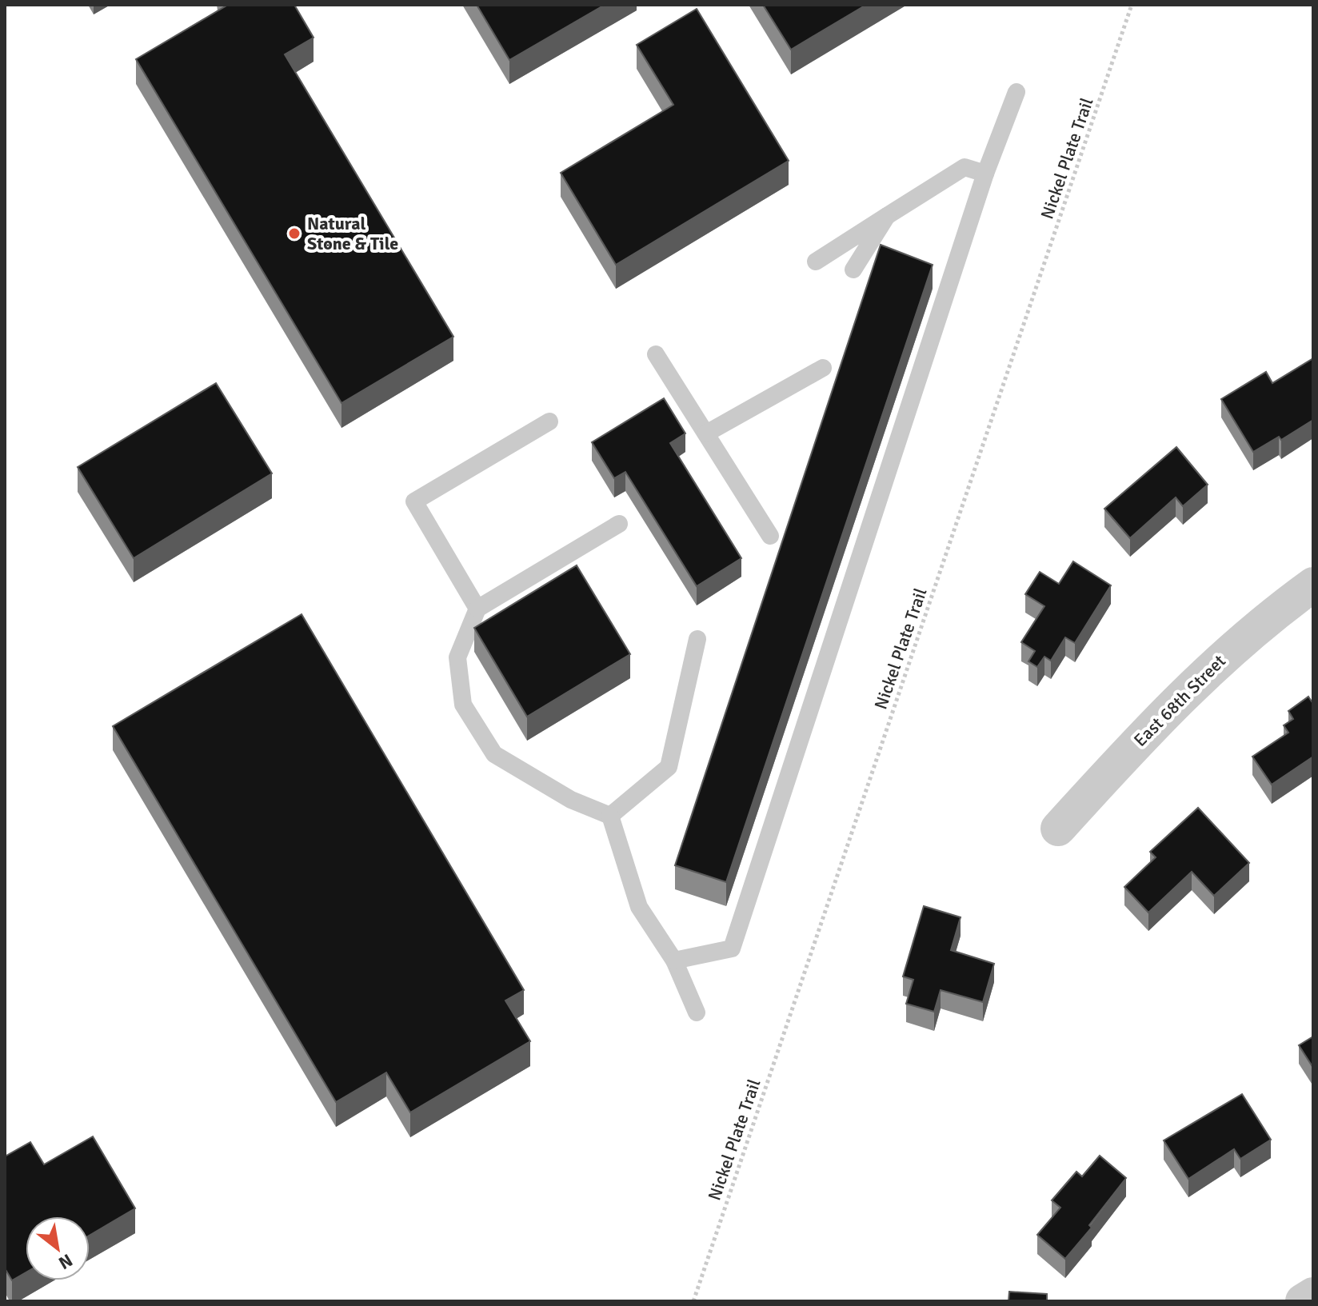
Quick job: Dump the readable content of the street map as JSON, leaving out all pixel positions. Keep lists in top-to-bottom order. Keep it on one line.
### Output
{"streets":{"street":["East 68th Street"],"path":["Nickel Plate Trail"]},"places":["Natural Stone & Tile"],"north":"bottom right"}
